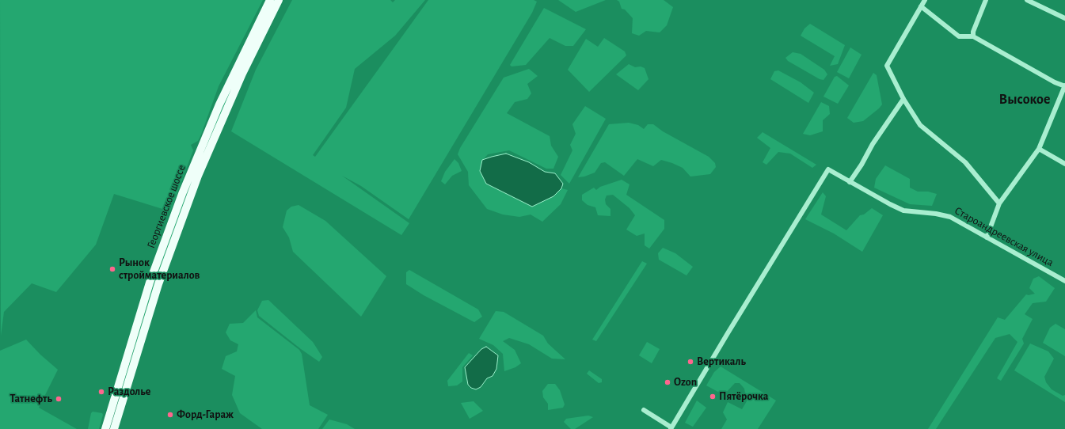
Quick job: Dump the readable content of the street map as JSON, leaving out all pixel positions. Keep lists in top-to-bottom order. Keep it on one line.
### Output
{"streets":{"main road":["Георгиевское шоссе"],"street":["Староандреевская улица"]},"districts":["Высокое"],"places":["Рынок стройматериалов","Вертикаль","Ozon","Раздолье","Пятёрочка","Татнефть","Форд-Гараж"]}
